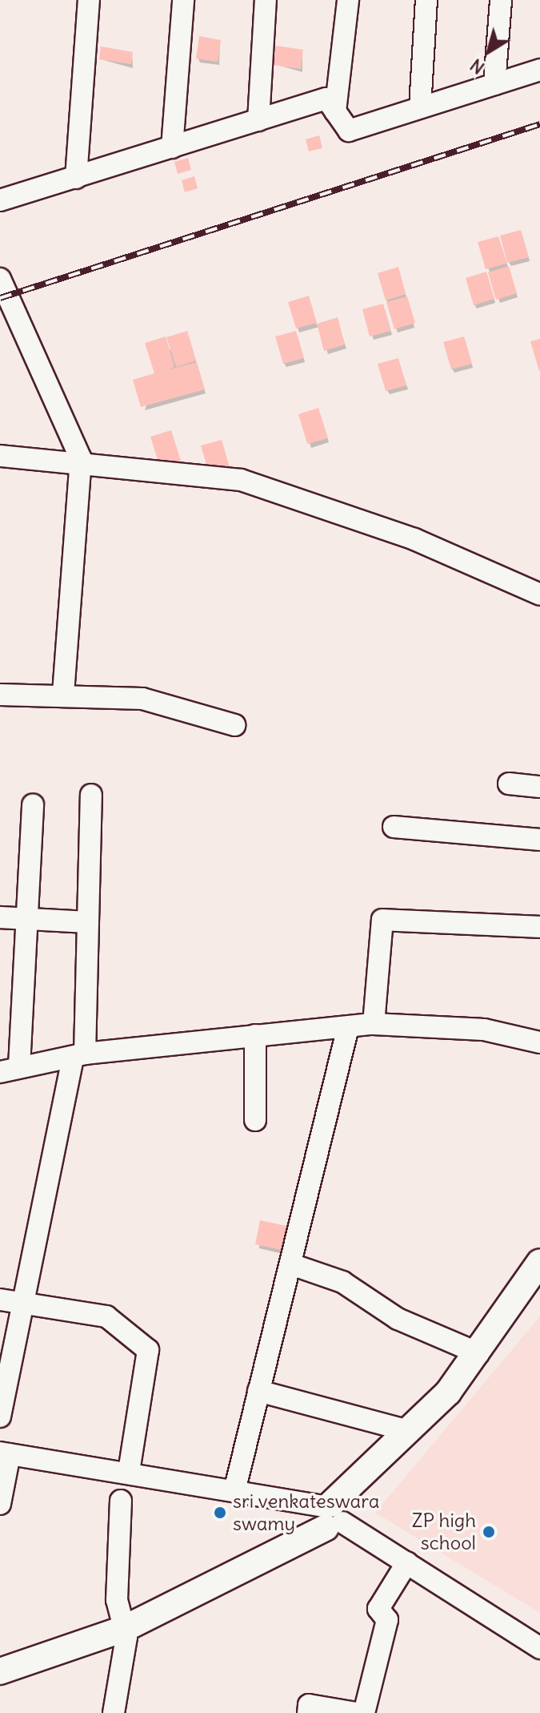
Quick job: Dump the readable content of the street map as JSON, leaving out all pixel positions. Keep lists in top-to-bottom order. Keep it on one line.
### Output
{"places":["sri venkateswara swamy","ZP high school"],"north":"bottom left"}
